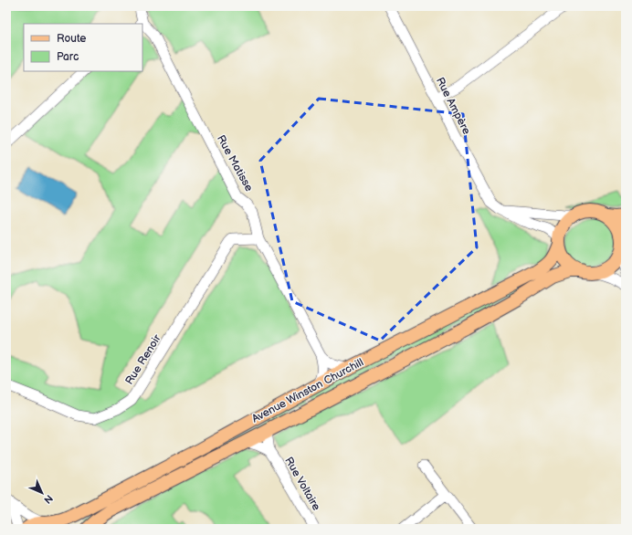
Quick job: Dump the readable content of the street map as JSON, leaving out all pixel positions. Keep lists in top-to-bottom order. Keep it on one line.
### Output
{"streets":{"main road":["Avenue Winston Churchill"],"street":["Rue Ampère","Rue Matisse","Rue Renoir","Rue Voltaire"]},"crossings":[["Rue Ampère","Avenue Winston Churchill"],["Rue Matisse","Rue Renoir"],["Avenue Winston Churchill","Rue Voltaire"]],"legend":["Route","Parc"],"north":"bottom right"}
